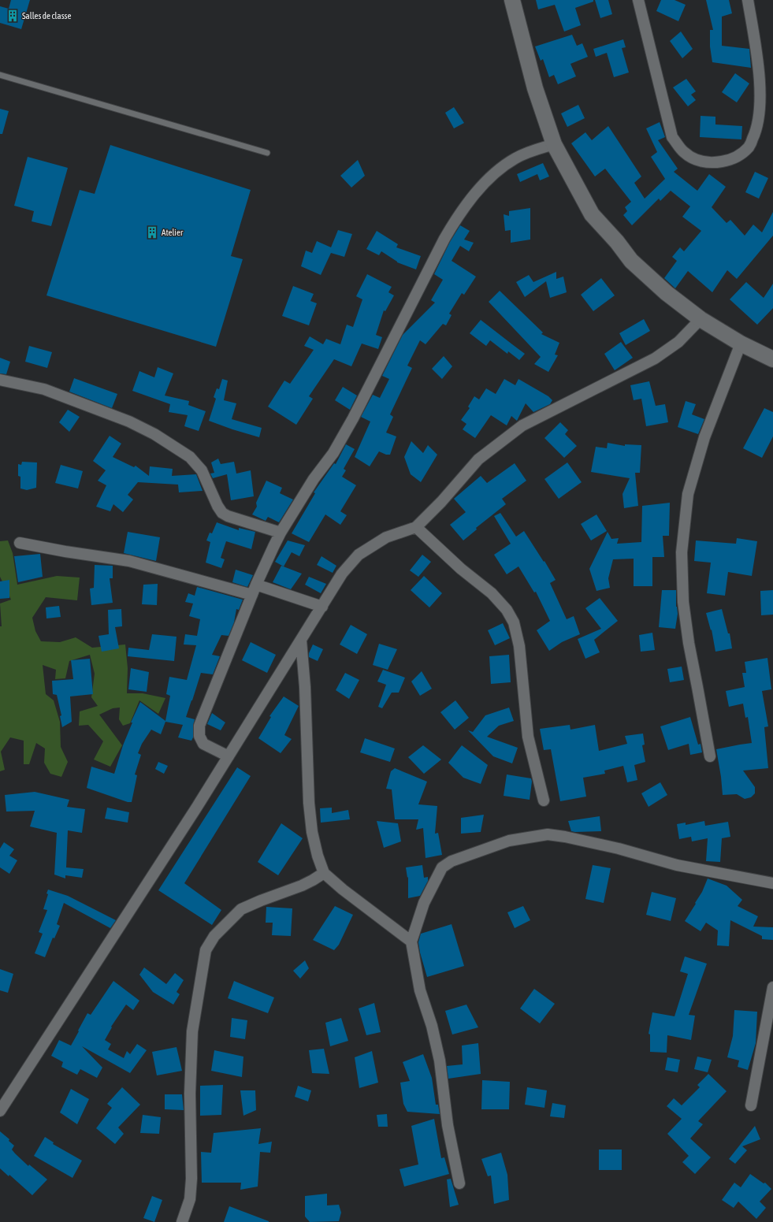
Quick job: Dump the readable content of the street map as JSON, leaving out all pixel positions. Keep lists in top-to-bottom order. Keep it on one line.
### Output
{"places":{"building":["Salles de classe","Atelier"]}}
